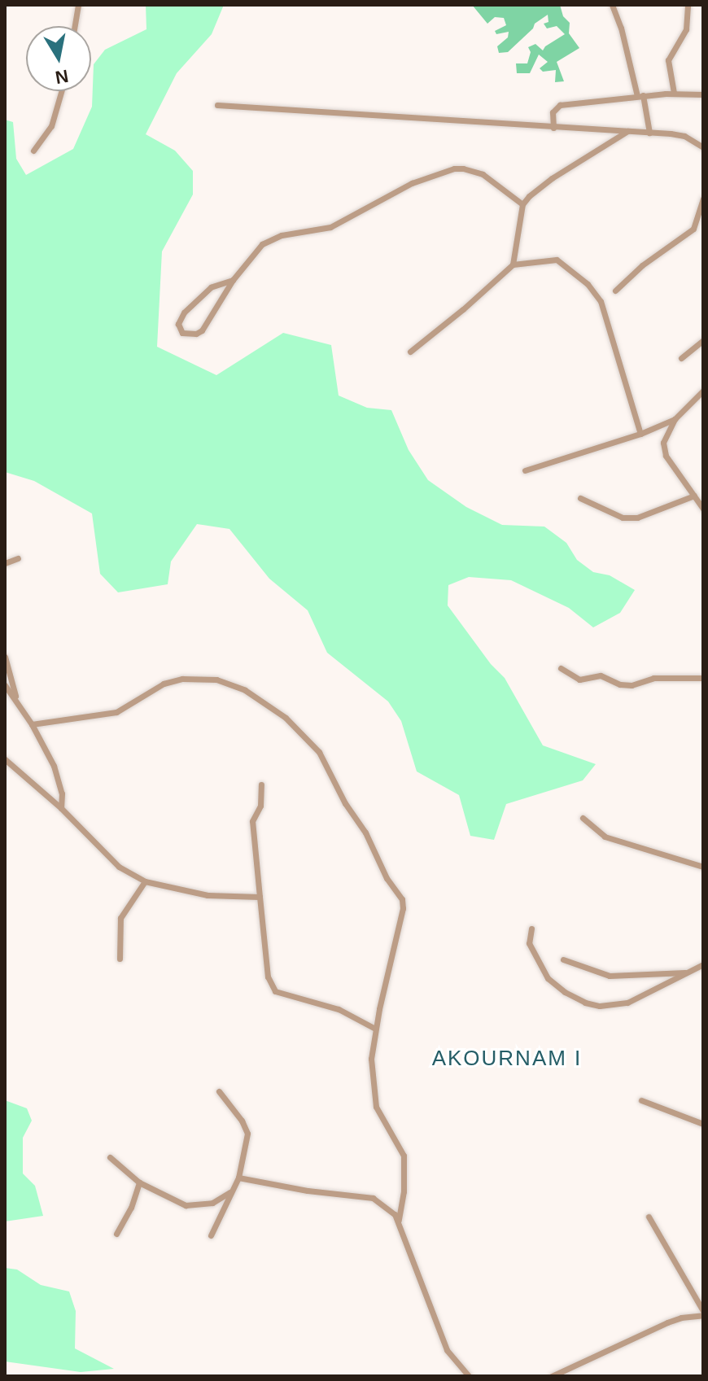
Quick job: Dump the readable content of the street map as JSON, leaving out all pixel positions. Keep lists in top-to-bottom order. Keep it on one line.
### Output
{"districts":["AKOURNAM I"],"north":"bottom"}
